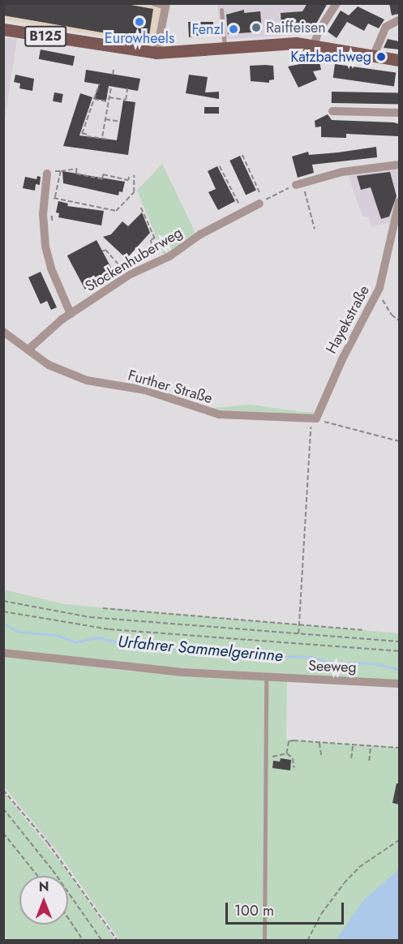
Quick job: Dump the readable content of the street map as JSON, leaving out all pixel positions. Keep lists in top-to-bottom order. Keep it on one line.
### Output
{"streets":{"main road":["B125"],"street":["Stockenhuberweg","Hayekstraße","Further Straße","Seeweg"]},"crossings":[["Stockenhuberweg","Further Straße"],["Hayekstraße","Further Straße"]],"water":["Urfahrer Sammelgerinne"],"places":["Eurowheels","Raiffeisen","Fenzl","Katzbachweg"],"scale_bar":"100 m","north":"top"}
